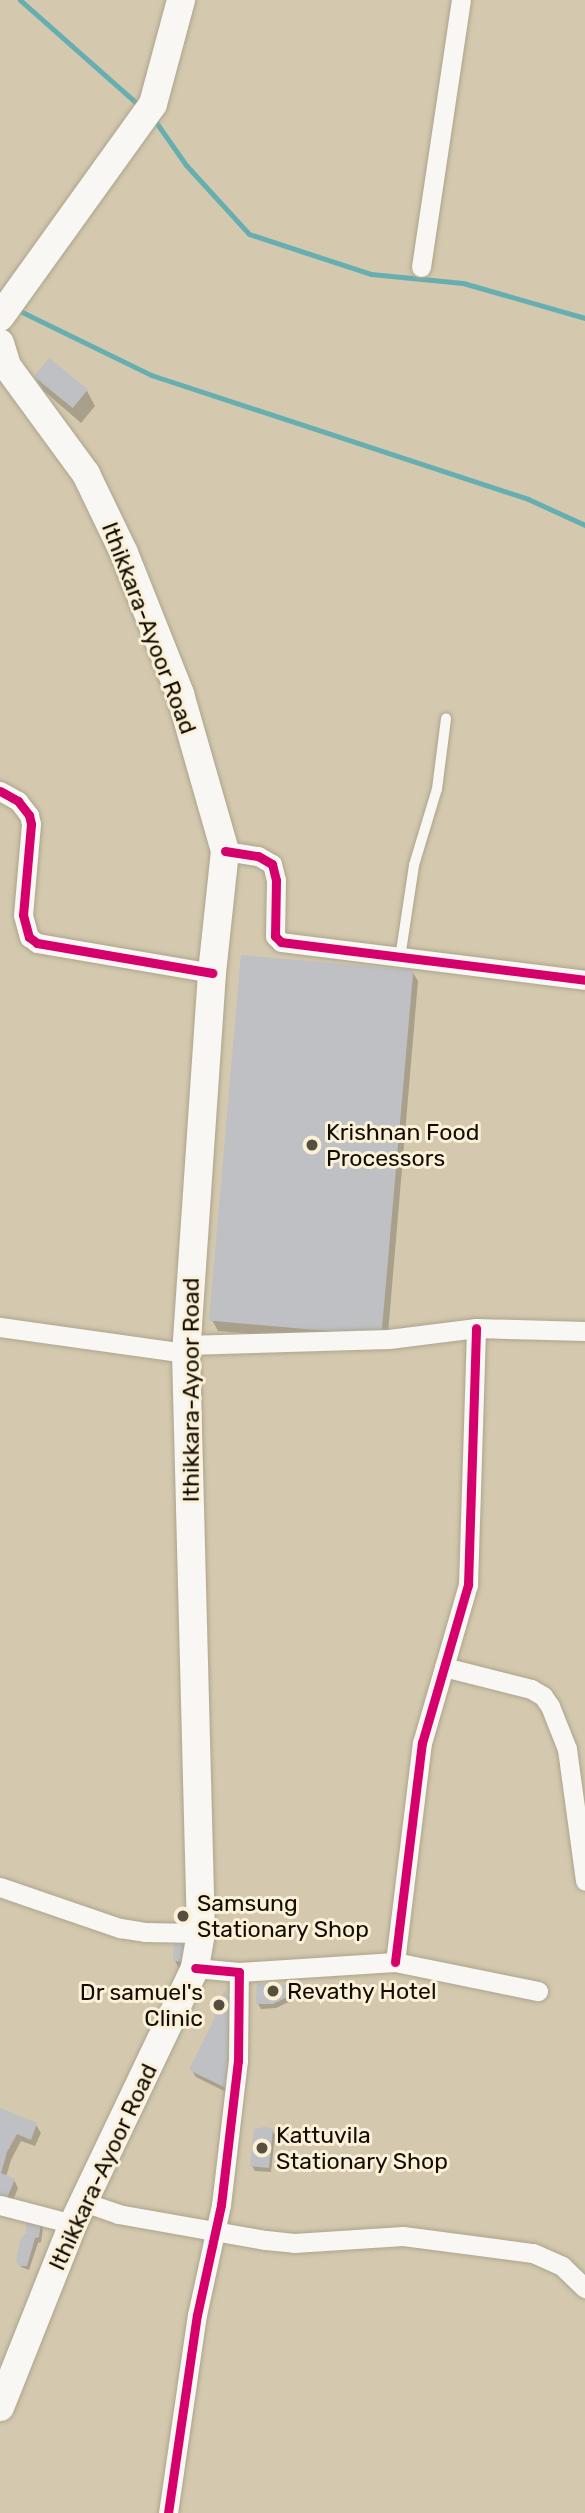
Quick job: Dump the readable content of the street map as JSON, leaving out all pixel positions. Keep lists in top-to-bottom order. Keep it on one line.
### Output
{"streets":{"main road":["Ithikkara-Ayoor Road"]},"places":["Krishnan Food Processors","Samsung Stationary Shop","Revathy Hotel","Dr samuel's Clinic","Kattuvila Stationary Shop"]}
